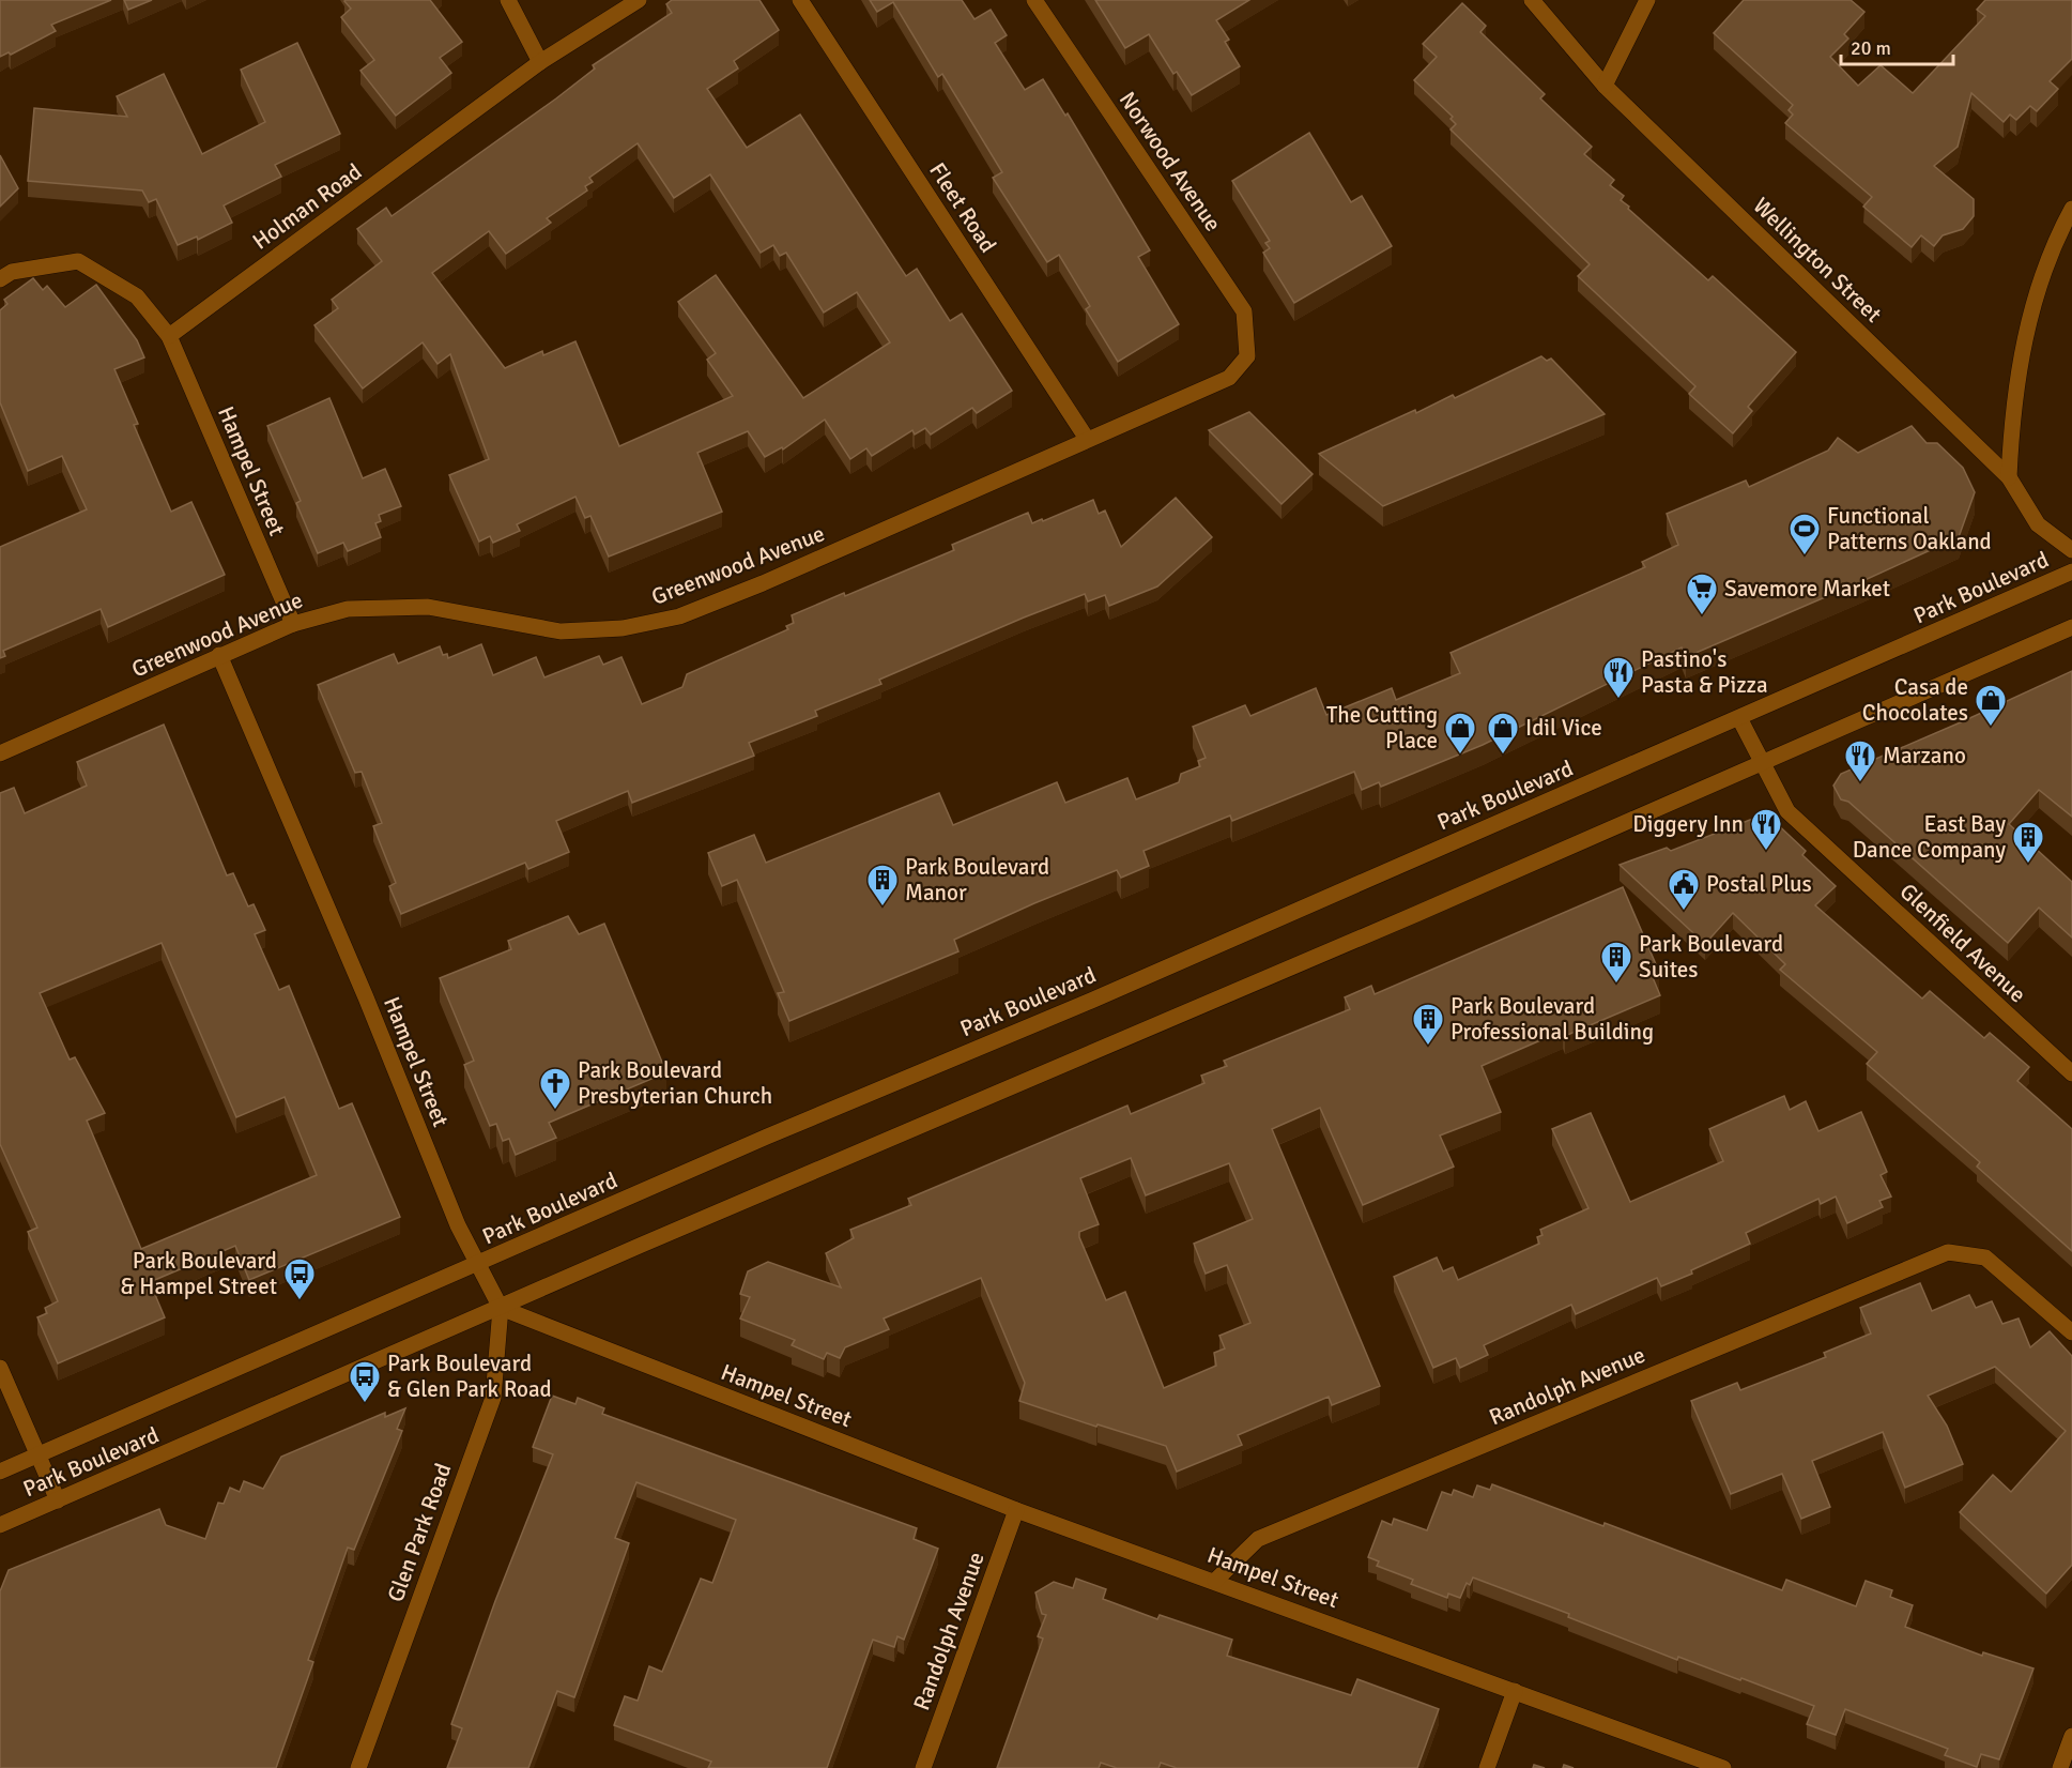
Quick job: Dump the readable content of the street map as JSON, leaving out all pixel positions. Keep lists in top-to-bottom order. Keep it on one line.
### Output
{"streets":{"street":["Norwood Avenue","Holman Road","Fleet Road","Wellington Street","Hampel Street","Greenwood Avenue","Park Boulevard","Glenfield Avenue","Randolph Avenue","Glen Park Road"]},"crossings":[["Norwood Avenue","Greenwood Avenue"],["Holman Road","Hampel Street"],["Fleet Road","Greenwood Avenue"],["Hampel Street","Greenwood Avenue"],["Hampel Street","Park Boulevard"],["Hampel Street","Randolph Avenue"],["Hampel Street","Glen Park Road"],["Park Boulevard","Glenfield Avenue"],["Park Boulevard","Glen Park Road"]],"places":{"sports":["Functional Patterns Oakland"],"supermarket":["Savemore Market"],"restaurant":["Pastino's Pasta & Pizza","Marzano","Diggery Inn"],"shop":["Casa de Chocolates","The Cutting Place","Idil Vice"],"building":["East Bay Dance Company","Park Boulevard Manor","Park Boulevard Suites","Park Boulevard Professional Building"],"public building":["Postal Plus"],"church":["Park Boulevard Presbyterian Church"],"bus stop":["Park Boulevard & Hampel Street","Park Boulevard & Glen Park Road"]},"scale_bar":"20 m"}
